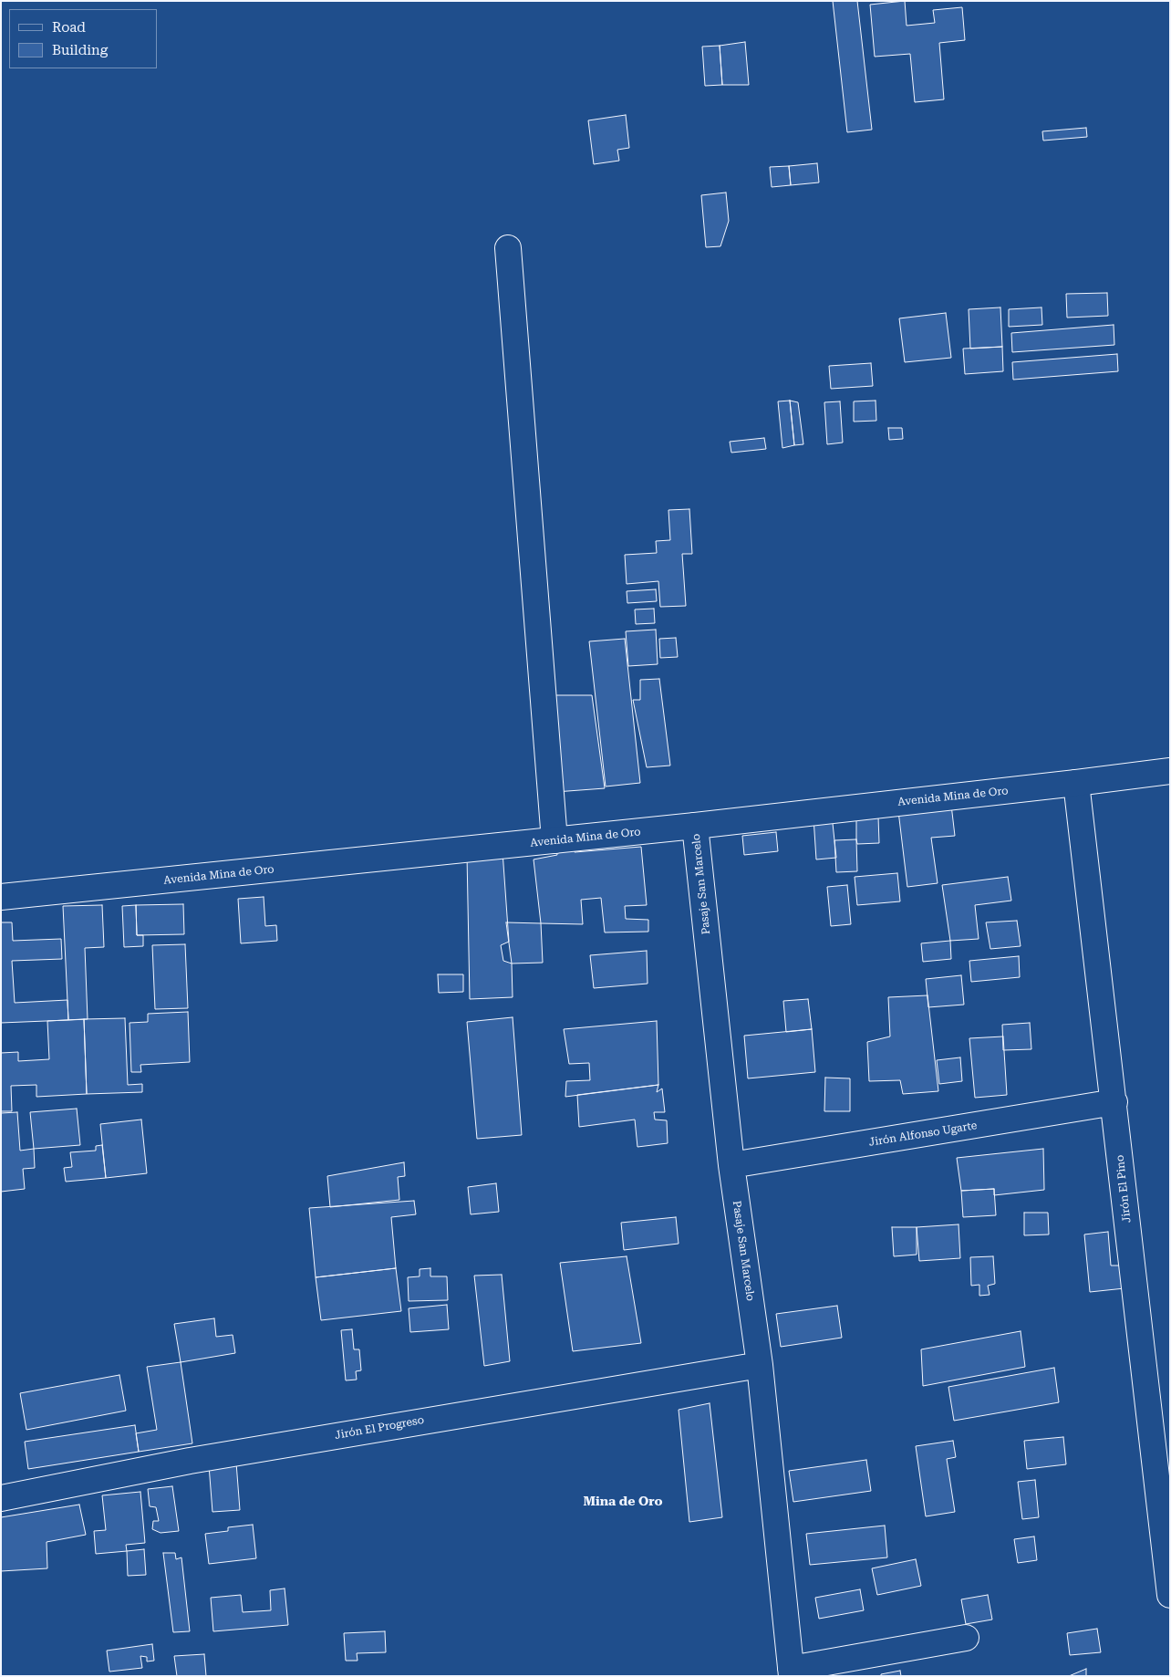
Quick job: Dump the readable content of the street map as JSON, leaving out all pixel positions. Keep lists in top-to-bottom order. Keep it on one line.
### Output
{"streets":{"street":["Avenida Mina de Oro","Pasaje San Marcelo","Jirón Alfonso Ugarte","Jirón El Pino","Jirón El Progreso"]},"crossings":[["Avenida Mina de Oro","Pasaje San Marcelo"],["Avenida Mina de Oro","Jirón El Pino"],["Pasaje San Marcelo","Jirón Alfonso Ugarte"],["Pasaje San Marcelo","Jirón El Progreso"],["Jirón Alfonso Ugarte","Jirón El Pino"]],"districts":["Mina de Oro"],"legend":["Road","Building"]}
